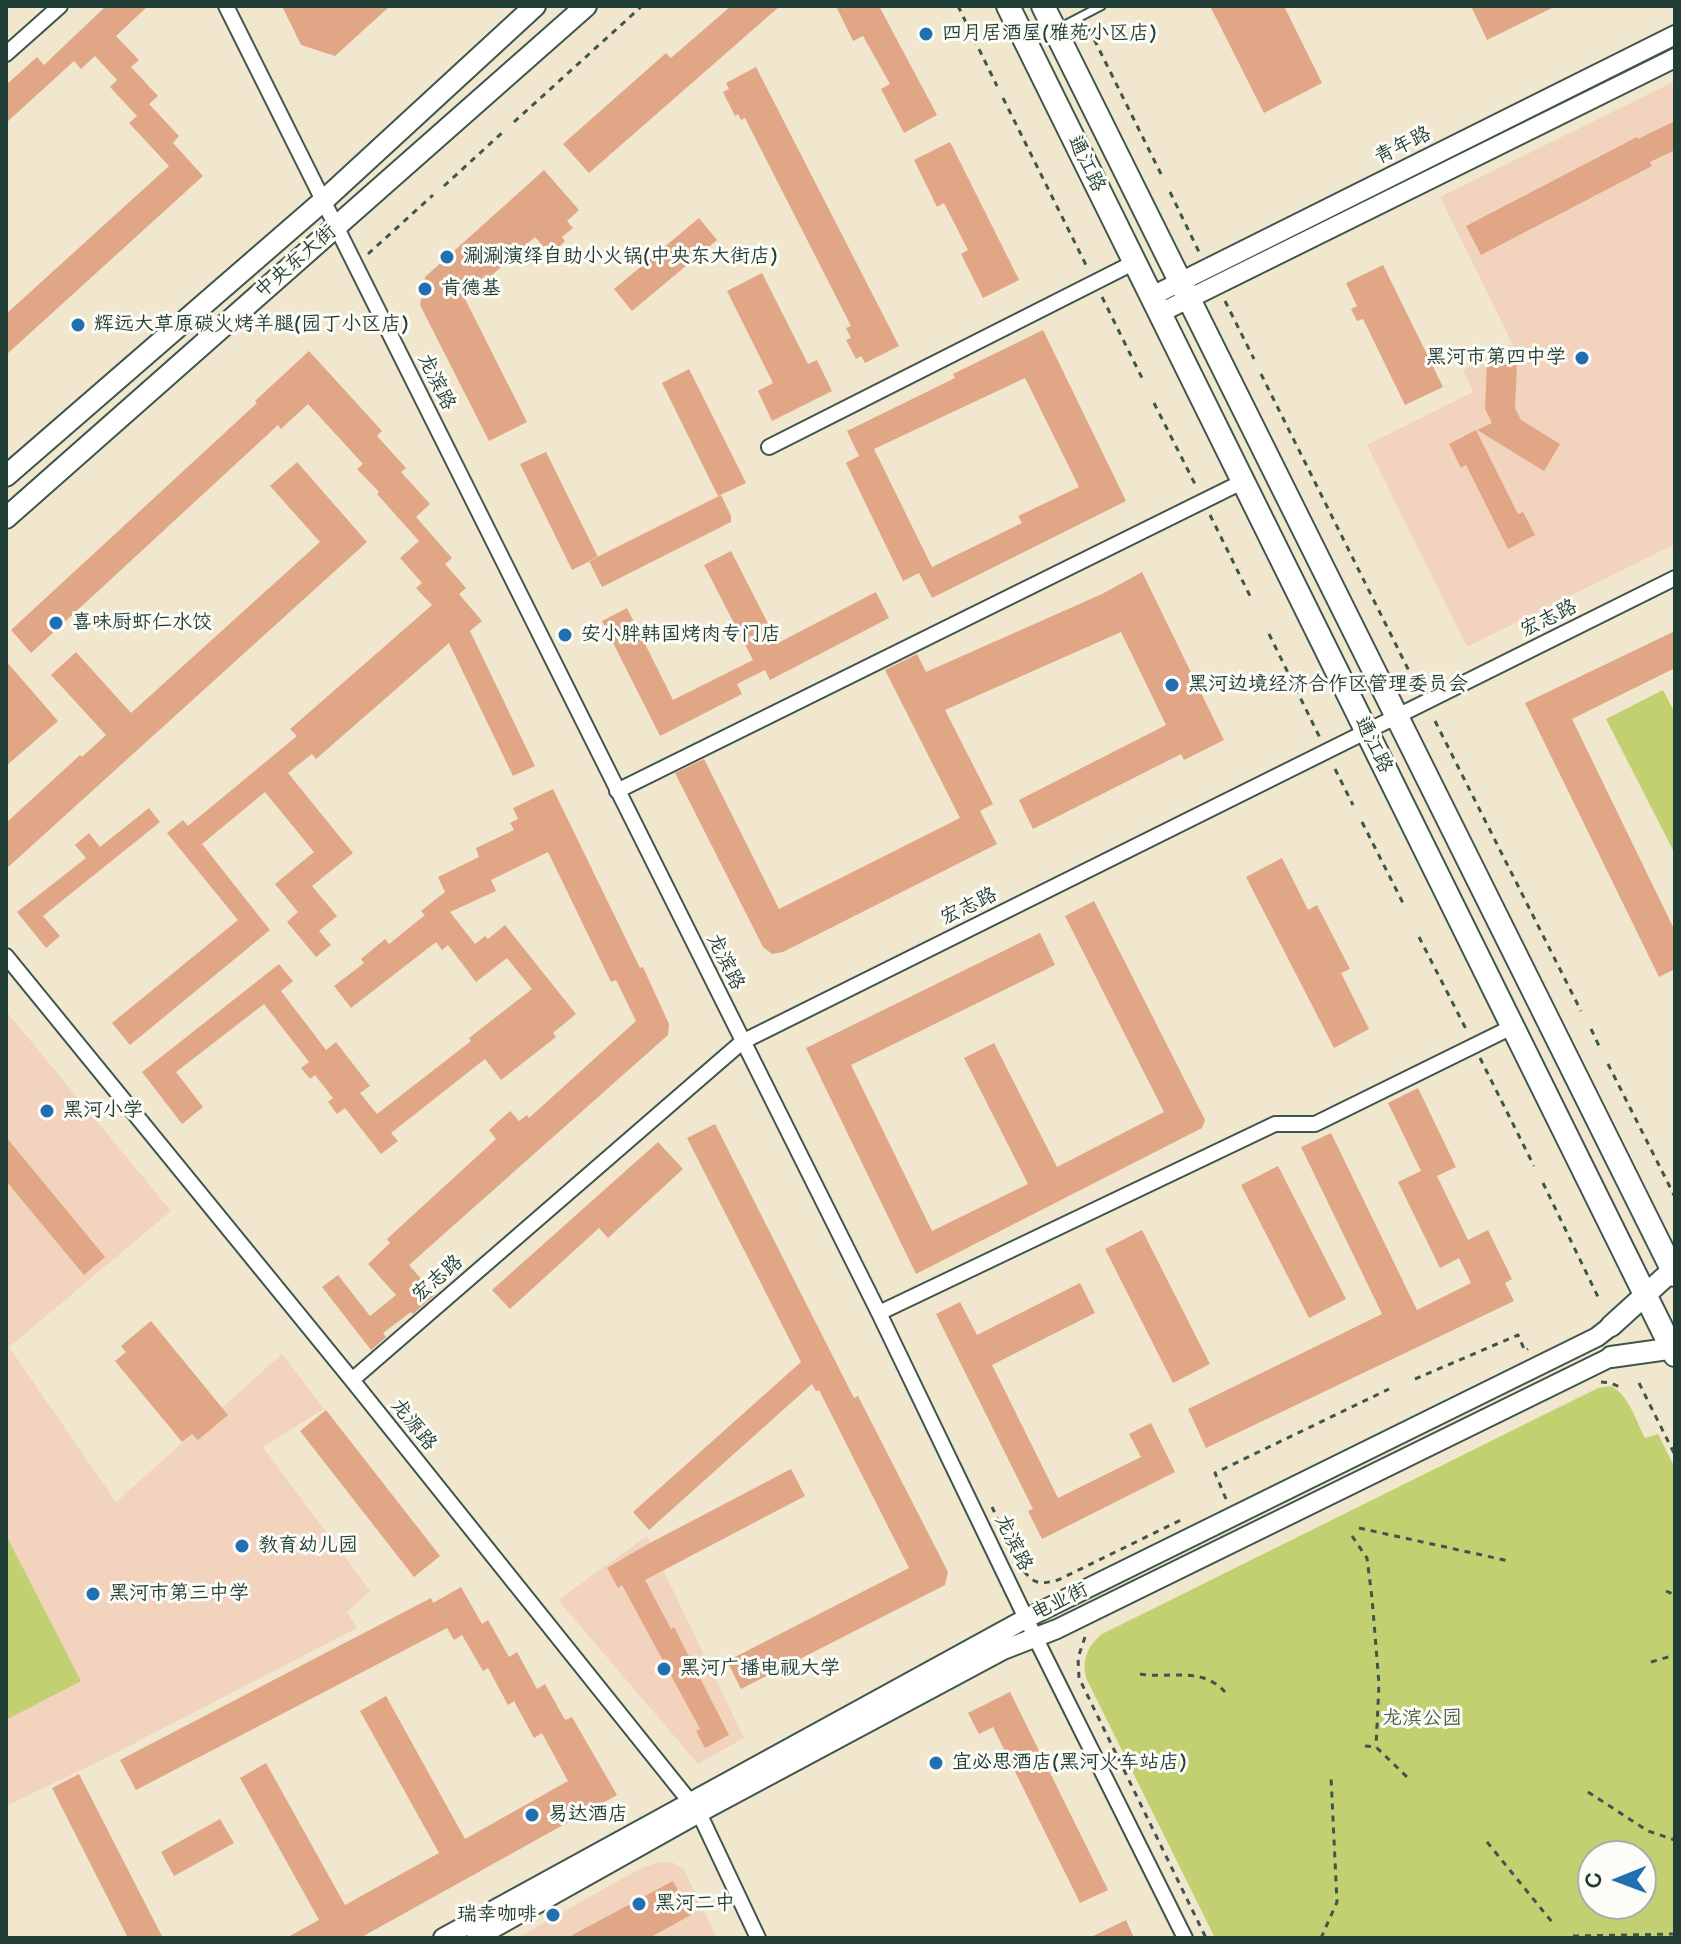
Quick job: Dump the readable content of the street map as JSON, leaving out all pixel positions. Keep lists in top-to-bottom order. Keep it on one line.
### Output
{"streets":{"main road":["通江路","中央东大街","电业街"],"street":["青年路","龙滨路","宏志路","龙源路"]},"crossings":[["青年路","通江路"],["通江路","宏志路"],["通江路","电业街"],["中央东大街","龙滨路"],["龙滨路","宏志路"],["龙滨路","电业街"],["宏志路","龙源路"],["龙源路","电业街"]],"parks":["龙滨公园"],"places":["四月居酒屋(雅苑小区店)","涮涮演绎自助小火锅(中央东大街店)","肯德基","辉远大草原碳火烤羊腿(园丁小区店)","黑河市第四中学","喜味厨虾仁水饺","安小胖韩国烤肉专门店","黑河边境经济合作区管理委员会","黑河小学","教育幼儿园","黑河市第三中学","黑河广播电视大学","宜必思酒店(黑河火车站店)","易达酒店","黑河二中","瑞幸咖啡"],"north":"left"}
